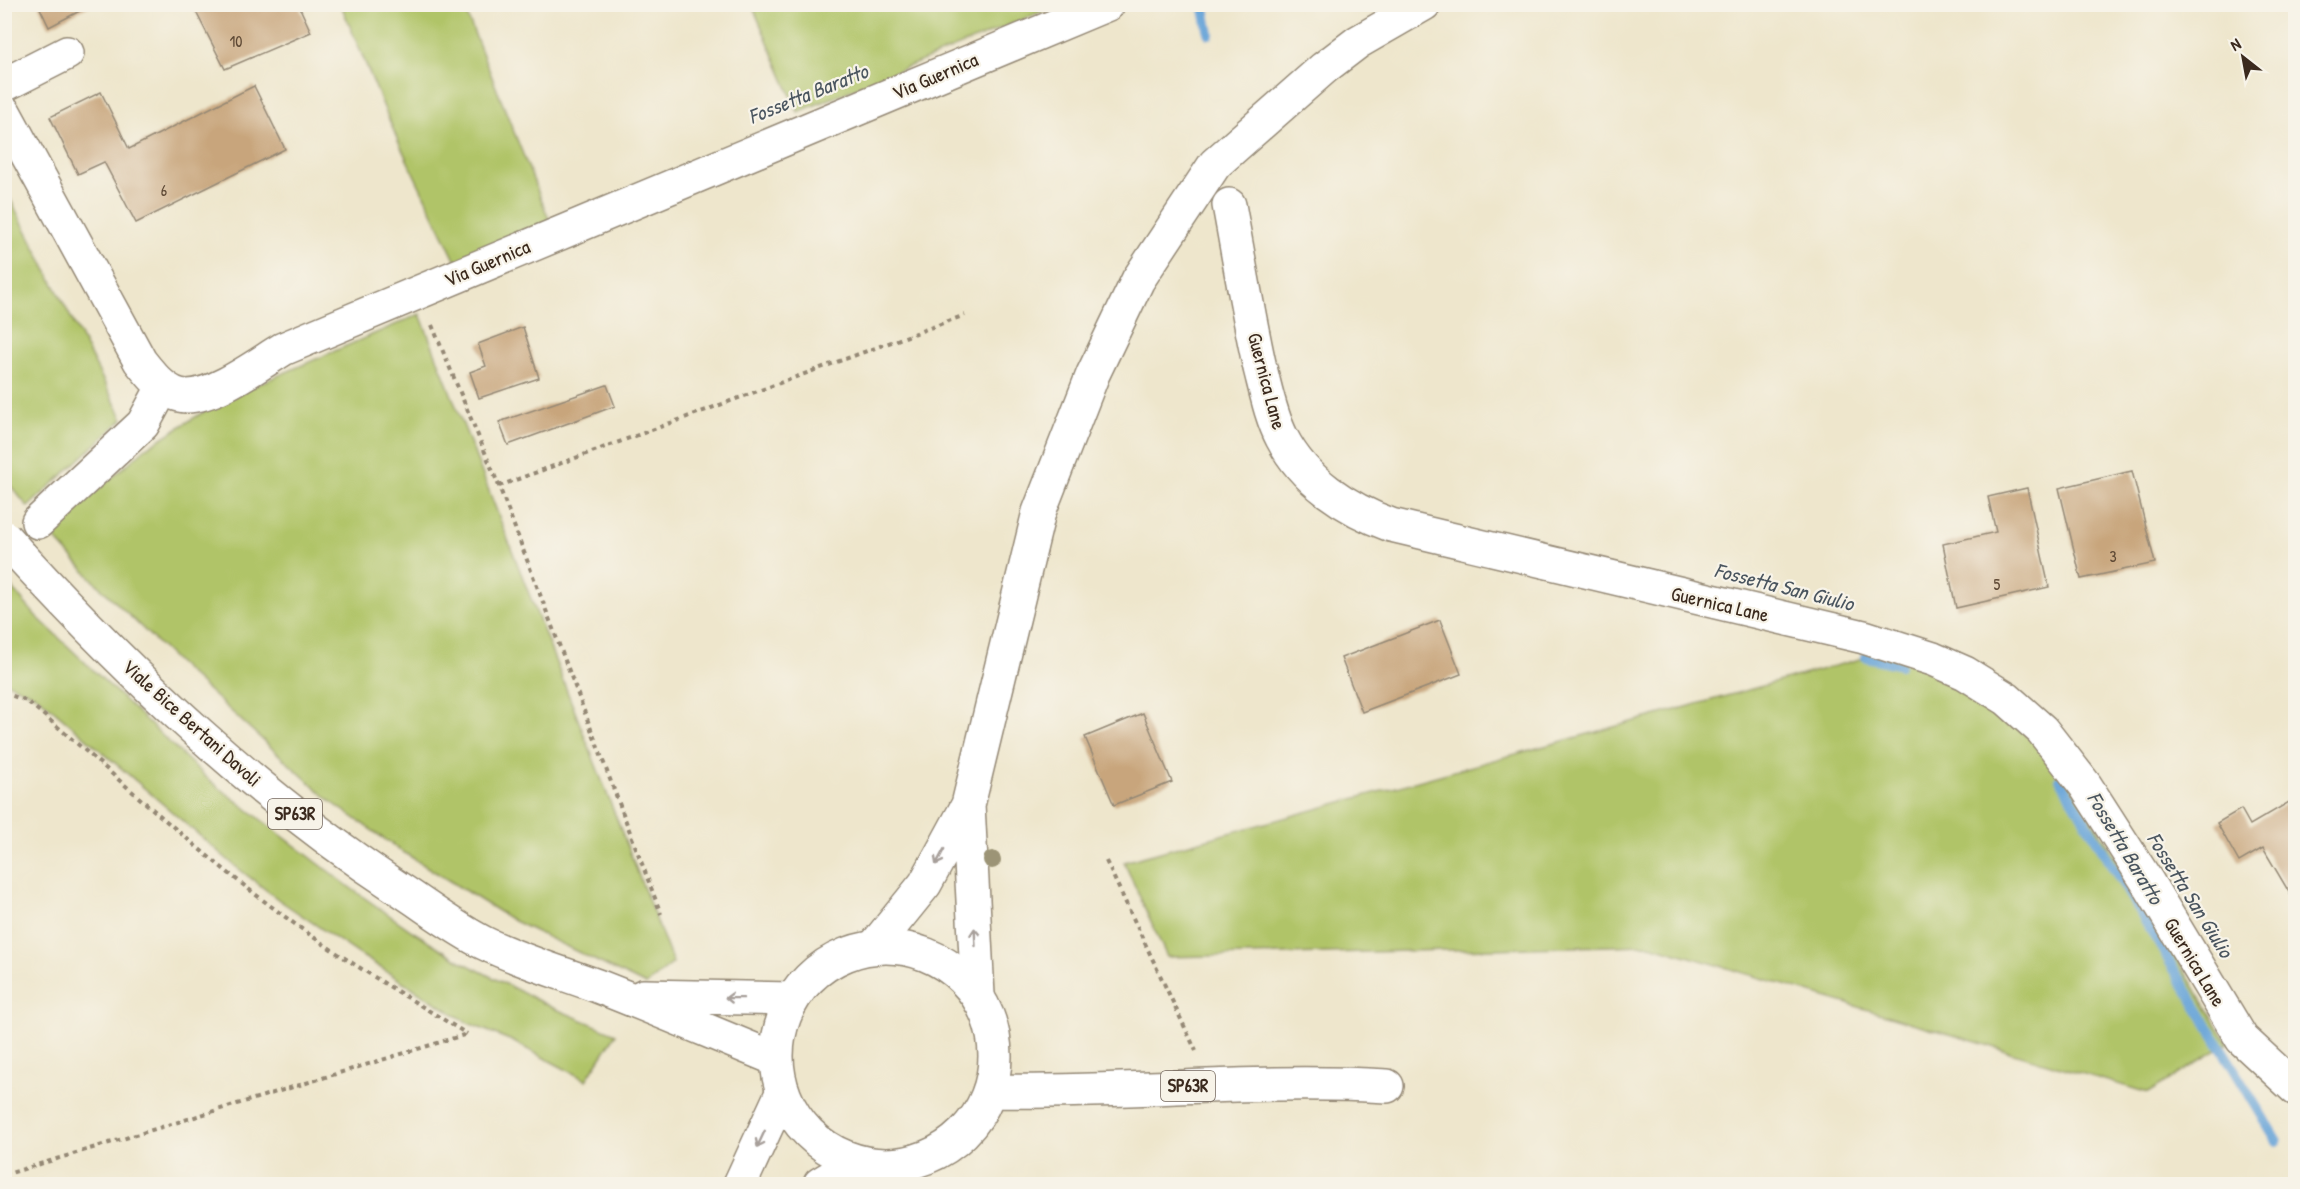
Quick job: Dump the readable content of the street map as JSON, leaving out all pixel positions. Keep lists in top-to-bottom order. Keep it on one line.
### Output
{"streets":{"main road":["Via Guernica","Guernica Lane","Viale Bice Bertani Davoli","SP63R"]},"water":["Fossetta Baratto","Fossetta San Giulio"],"house_numbers":["10","6","3","5"],"north":"top left"}
